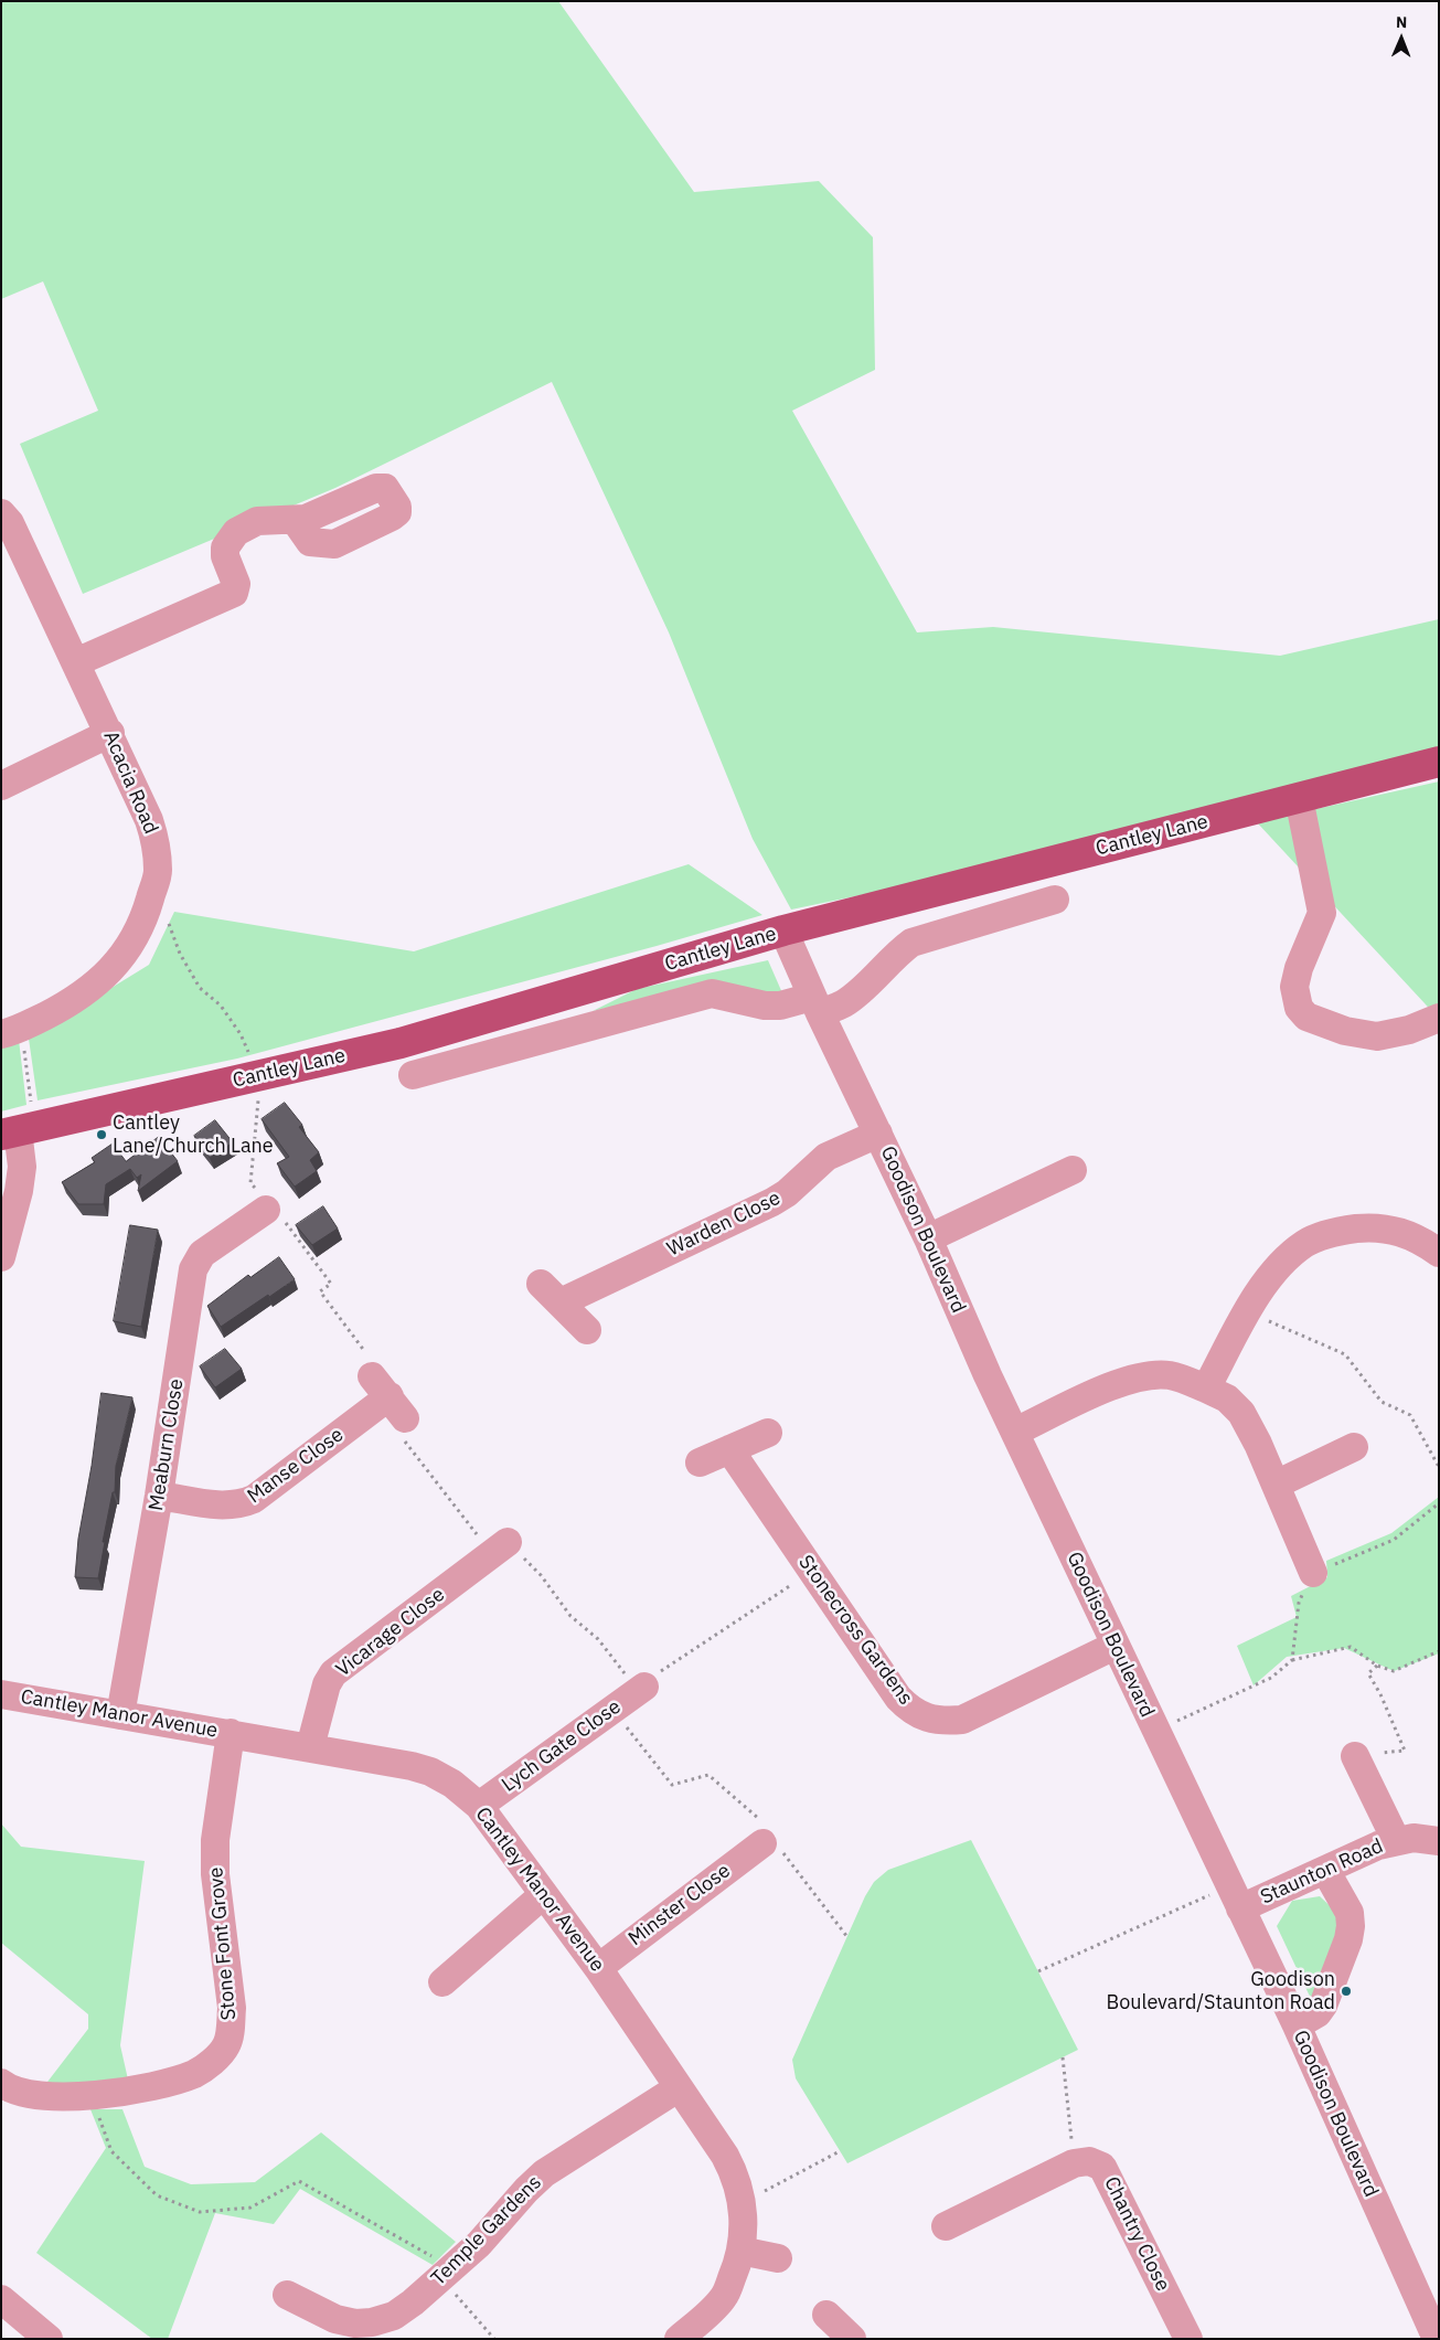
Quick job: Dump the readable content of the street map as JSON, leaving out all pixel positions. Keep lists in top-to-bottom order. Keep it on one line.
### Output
{"streets":{"main road":["Cantley Lane"],"street":["Acacia Road","Warden Close","Goodison Boulevard","Meaburn Close","Manse Close","Stonecross Gardens","Vicarage Close","Cantley Manor Avenue","Lych Gate Close","Staunton Road","Minster Close","Stone Font Grove","Temple Gardens","Chantry Close"]},"crossings":[["Cantley Lane","Goodison Boulevard"],["Warden Close","Goodison Boulevard"],["Goodison Boulevard","Stonecross Gardens"],["Goodison Boulevard","Staunton Road"],["Meaburn Close","Manse Close"],["Meaburn Close","Cantley Manor Avenue"],["Vicarage Close","Cantley Manor Avenue"],["Cantley Manor Avenue","Lych Gate Close"],["Cantley Manor Avenue","Minster Close"],["Cantley Manor Avenue","Stone Font Grove"],["Cantley Manor Avenue","Temple Gardens"]],"places":["Cantley Lane/Church Lane","Goodison Boulevard/Staunton Road"],"north":"top"}
